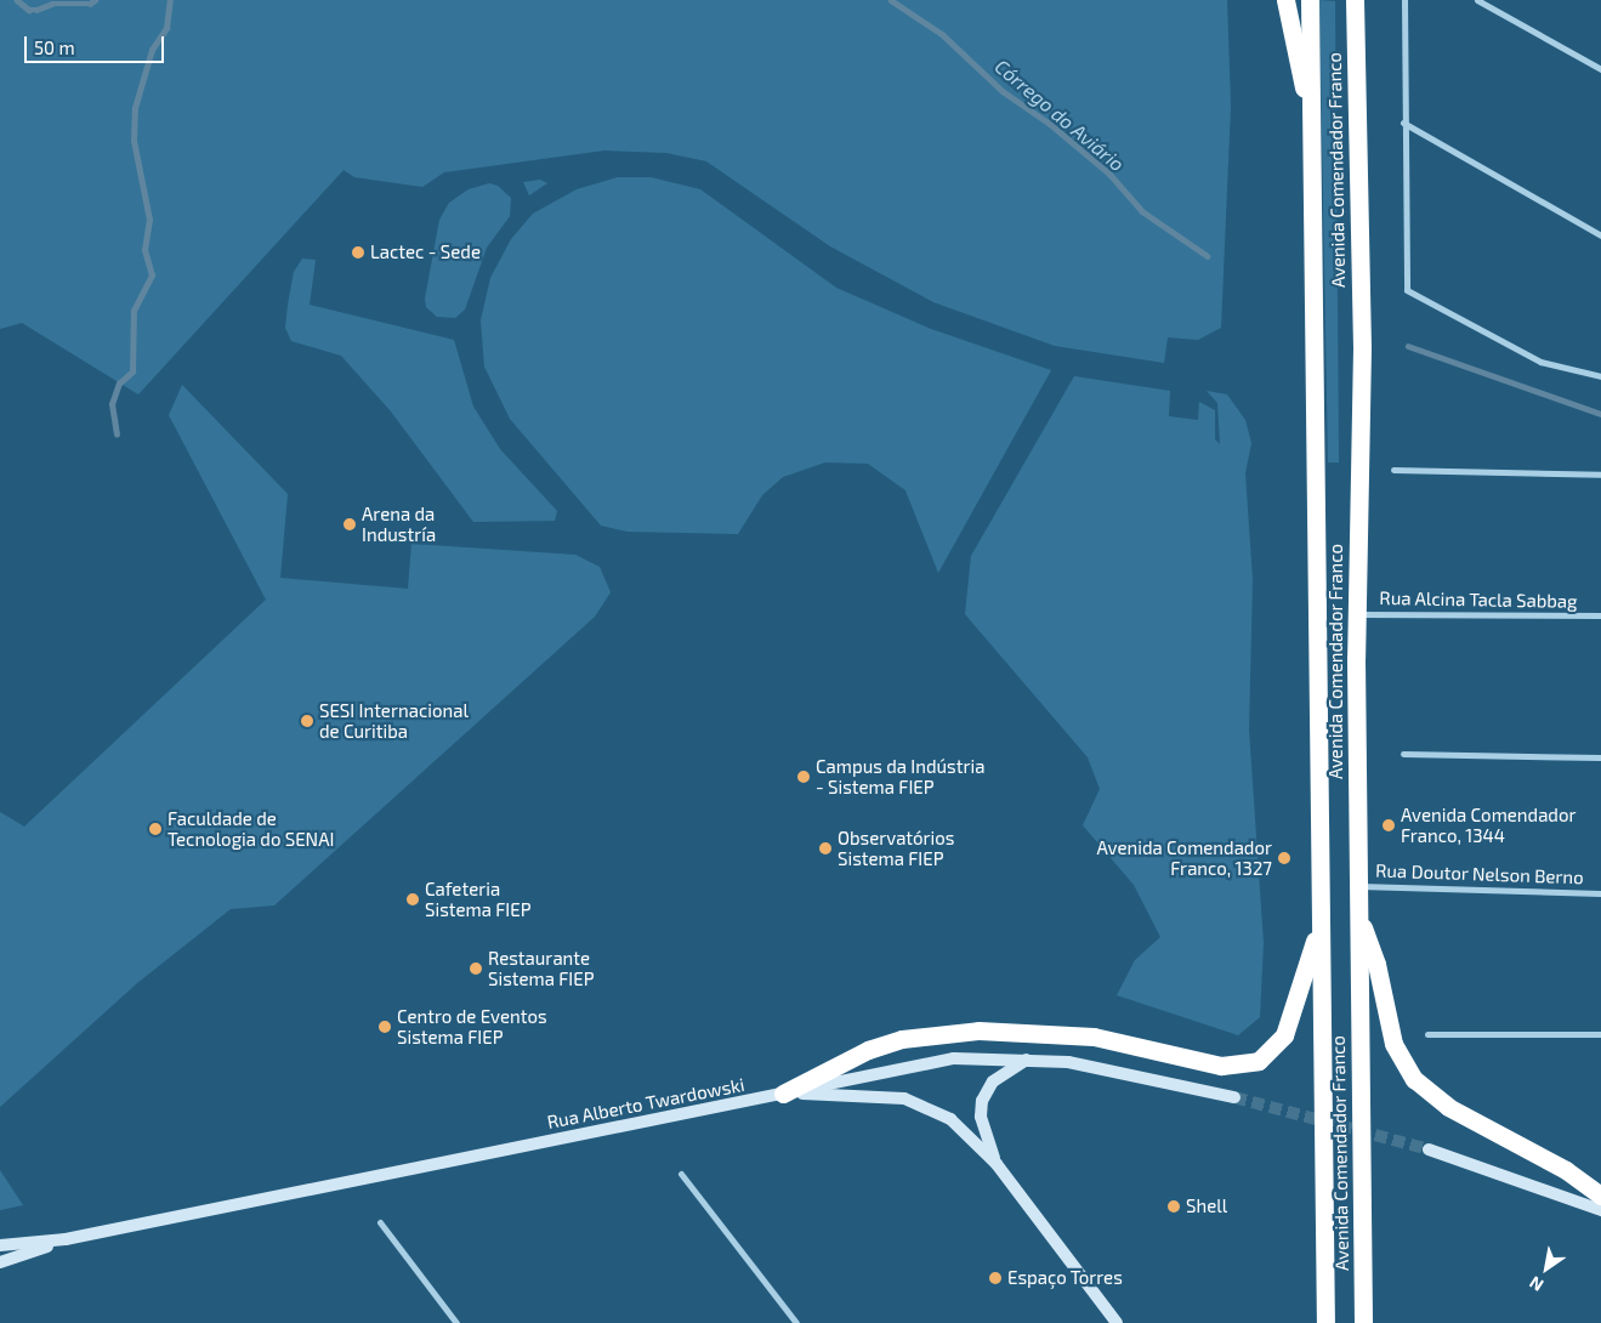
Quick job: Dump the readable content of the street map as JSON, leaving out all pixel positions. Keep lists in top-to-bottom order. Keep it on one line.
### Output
{"streets":{"highway":["Avenida Comendador Franco"],"main road":["Rua Alberto Twardowski"],"street":["Rua Alcina Tacla Sabbag","Rua Doutor Nelson Berno"]},"crossings":[["Avenida Comendador Franco","Rua Alcina Tacla Sabbag"],["Avenida Comendador Franco","Rua Doutor Nelson Berno"]],"water":["Córrego do Aviário"],"places":["Lactec - Sede","Arena da Industría","SESI Internacional de Curitiba","Campus da Indústria - Sistema FIEP","Avenida Comendador Franco, 1344","Faculdade de Tecnologia do SENAI","Observatórios Sistema FIEP","Avenida Comendador Franco, 1327","Cafeteria Sistema FIEP","Restaurante Sistema FIEP","Centro de Eventos Sistema FIEP","Shell","Espaço Torres"],"scale_bar":"50 m","north":"bottom left"}
